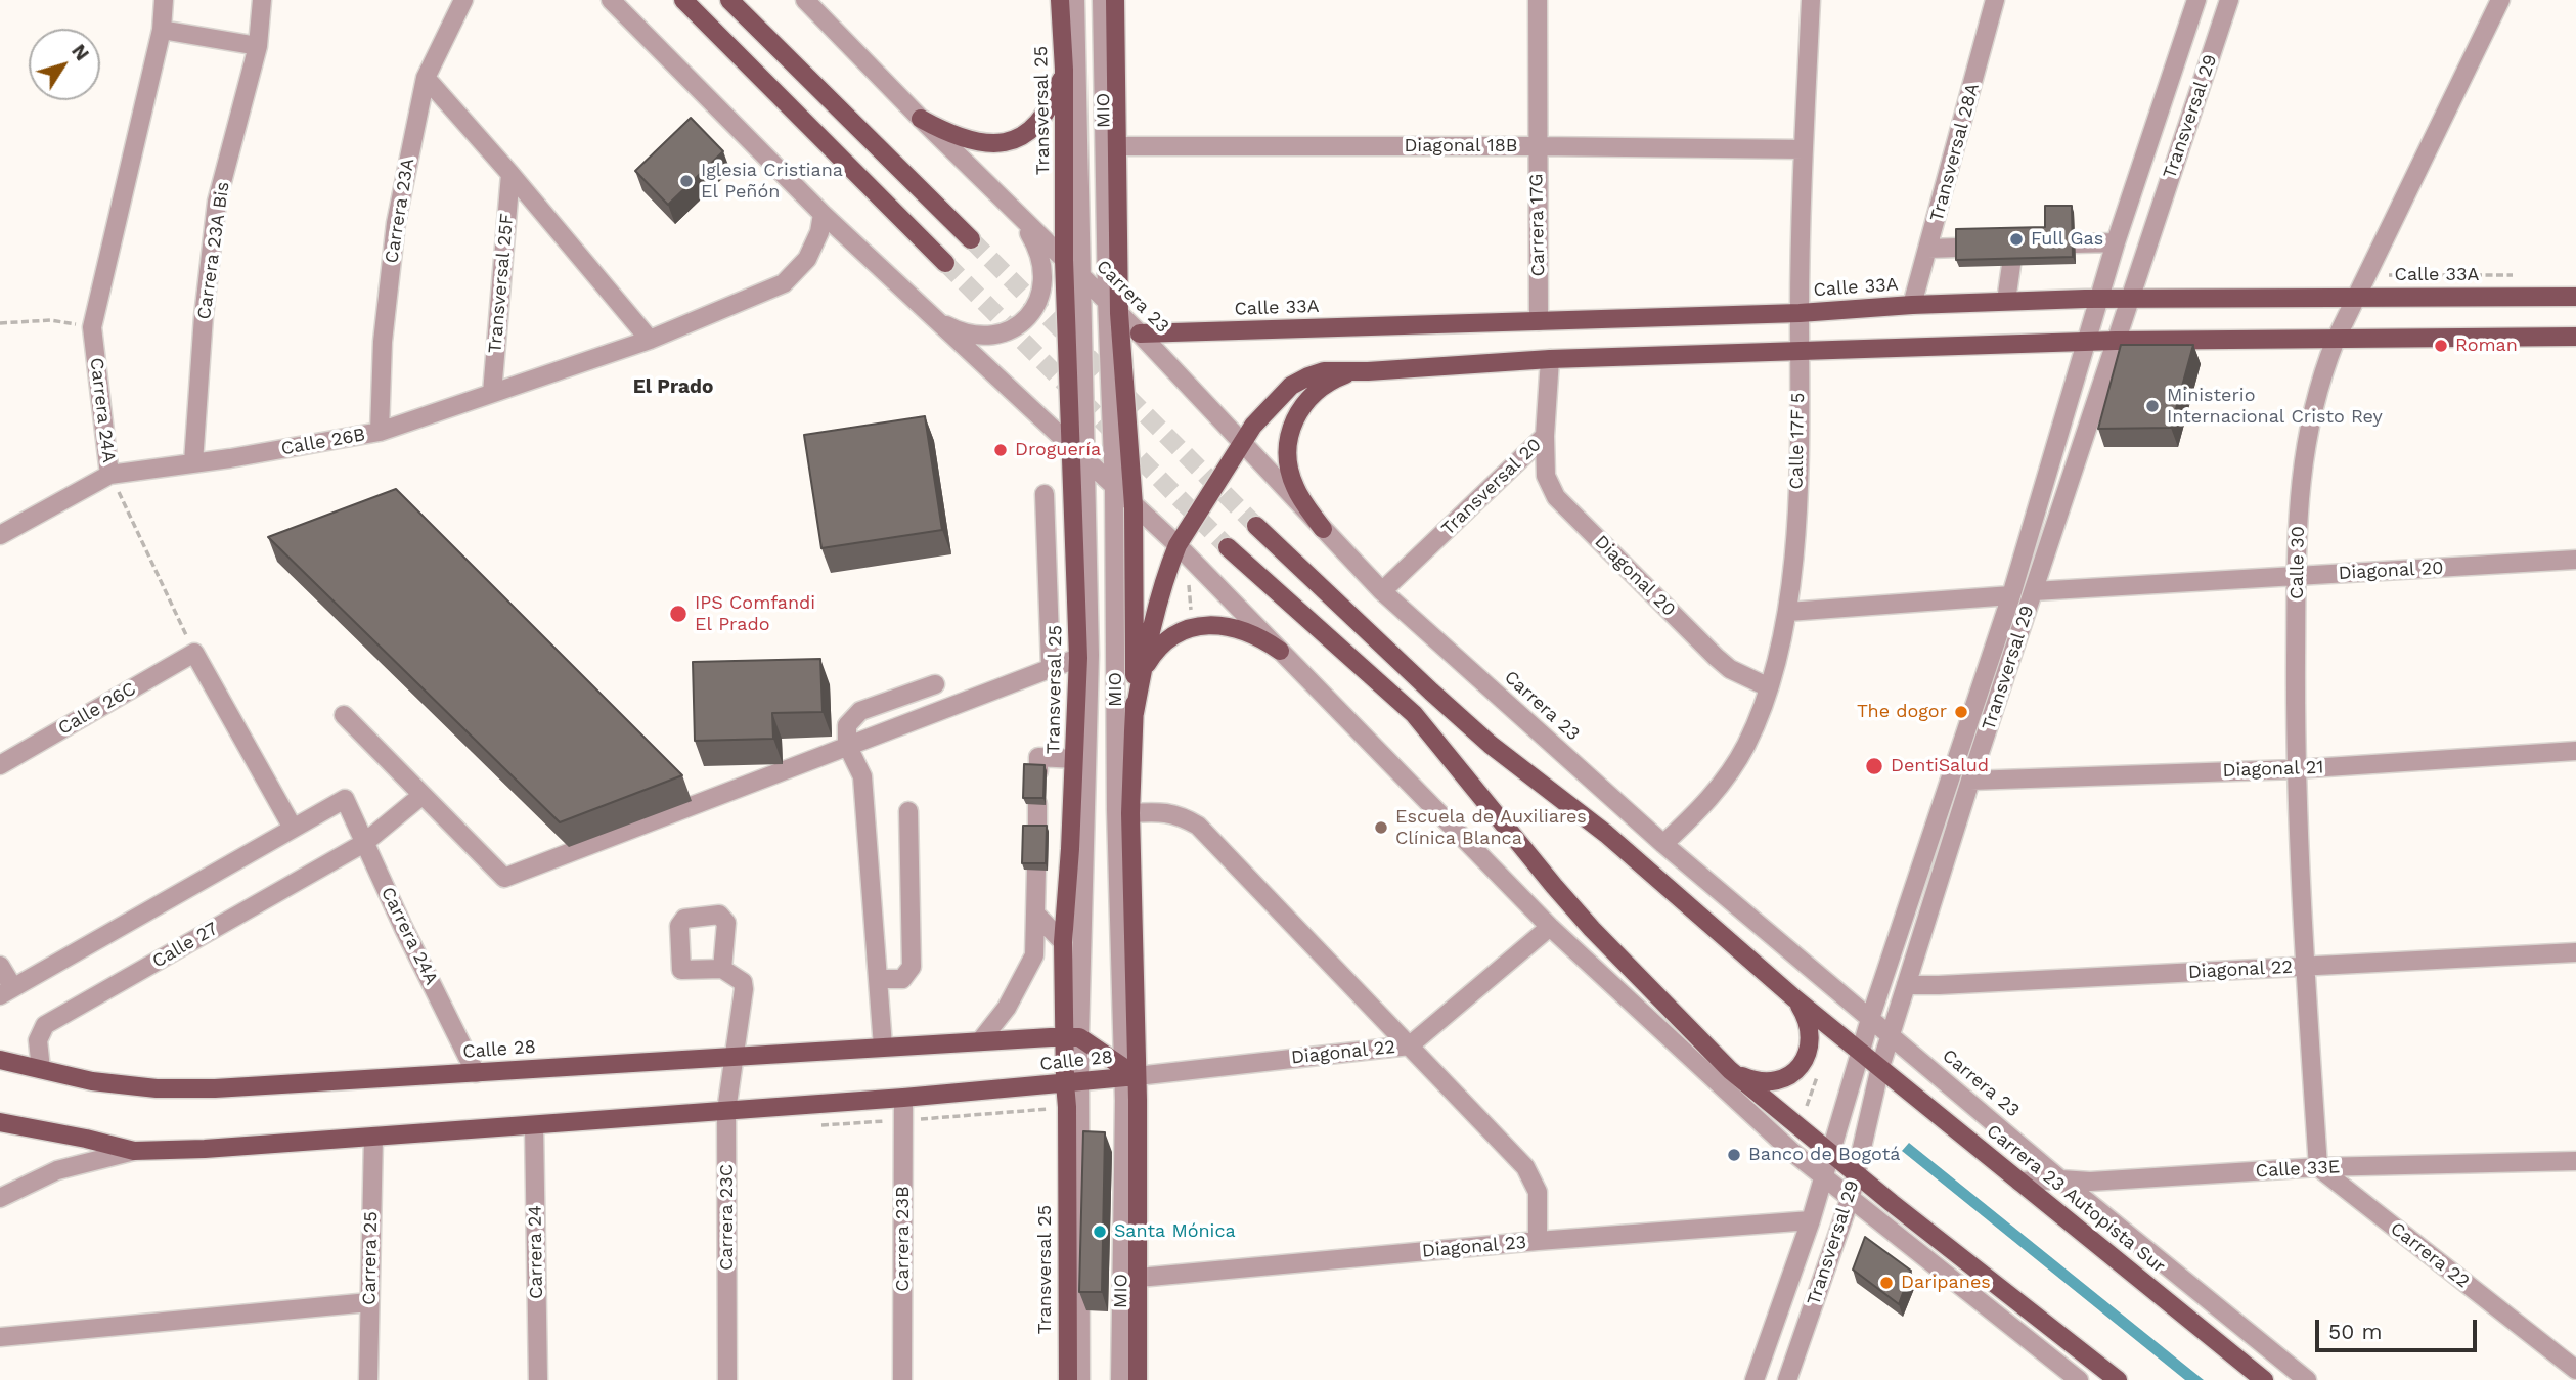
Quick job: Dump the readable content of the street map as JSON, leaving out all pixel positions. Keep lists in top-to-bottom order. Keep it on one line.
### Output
{"streets":{"main road":["Transversal 25","Calle 33A","Calle 28","Carrera 23 Autopista Sur"],"street":["MIO","Transversal 29","Diagonal 18B","Transversal 28A","Carrera 23A","Carrera 17G","Carrera 23A Bis","Transversal 25F","Carrera 23","Carrera 24A","Calle 17F 5","Calle 26B","Transversal 20","Calle 30","Diagonal 20","Calle 26C","Diagonal 21","Calle 27","Diagonal 22","Calle 33E","Carrera 23C","Carrera 23B","Diagonal 23","Carrera 24","Carrera 22","Carrera 25"]},"crossings":[["Transversal 25","MIO"],["Transversal 25","Carrera 23"],["Transversal 25","Calle 28"],["MIO","Carrera 23"],["MIO","Diagonal 22"],["MIO","Calle 28"],["Transversal 29","Calle 33A"],["Transversal 29","Carrera 23"],["Transversal 29","Diagonal 20"],["Transversal 29","Diagonal 21"],["Transversal 29","Diagonal 22"],["Transversal 29","Carrera 23 Autopista Sur"],["Transversal 29","Diagonal 23"],["Diagonal 18B","Carrera 17G"],["Diagonal 18B","Calle 17F 5"],["Transversal 28A","Calle 33A"],["Carrera 23A","Calle 26B"],["Carrera 17G","Calle 33A"],["Carrera 23A Bis","Calle 26B"],["Calle 33A","Carrera 23"],["Calle 33A","Calle 17F 5"],["Calle 33A","Calle 30"],["Transversal 25F","Calle 26B"],["Carrera 23","Calle 17F 5"],["Carrera 23","Transversal 20"],["Carrera 23","Calle 33E"],["Carrera 24A","Calle 26B"],["Carrera 24A","Calle 26C"],["Carrera 24A","Calle 27"],["Carrera 24A","Calle 28"],["Calle 17F 5","Diagonal 20"],["Transversal 20","Diagonal 20"],["Calle 30","Diagonal 20"],["Calle 30","Diagonal 21"],["Calle 30","Diagonal 22"],["Calle 30","Calle 33E"],["Calle 30","Carrera 22"],["Calle 27","Calle 28"],["Diagonal 22","Calle 28"],["Calle 28","Carrera 23C"],["Calle 28","Carrera 23B"],["Calle 28","Carrera 24"],["Calle 28","Carrera 25"],["Calle 33E","Carrera 23 Autopista Sur"],["Calle 33E","Carrera 22"]],"districts":["El Prado"],"places":["Iglesia Cristiana El Peñón","Full Gas","Roman","Ministerio Internacional Cristo Rey","Droguería","IPS Comfandi El Prado","The dogor","DentiSalud","Escuela de Auxiliares Clínica Blanca","Banco de Bogotá","Santa Mónica","Daripanes"],"scale_bar":"50 m","north":"top right"}
